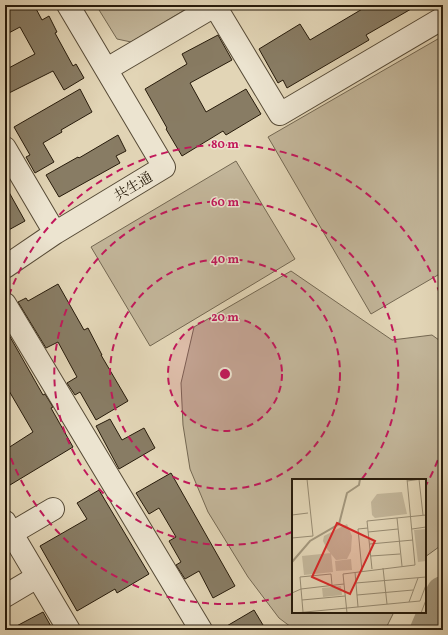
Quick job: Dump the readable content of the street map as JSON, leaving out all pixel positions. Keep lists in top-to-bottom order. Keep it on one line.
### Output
{"streets":{"street":["共生通"]},"rings":["80 m","60 m","40 m","20 m"]}
